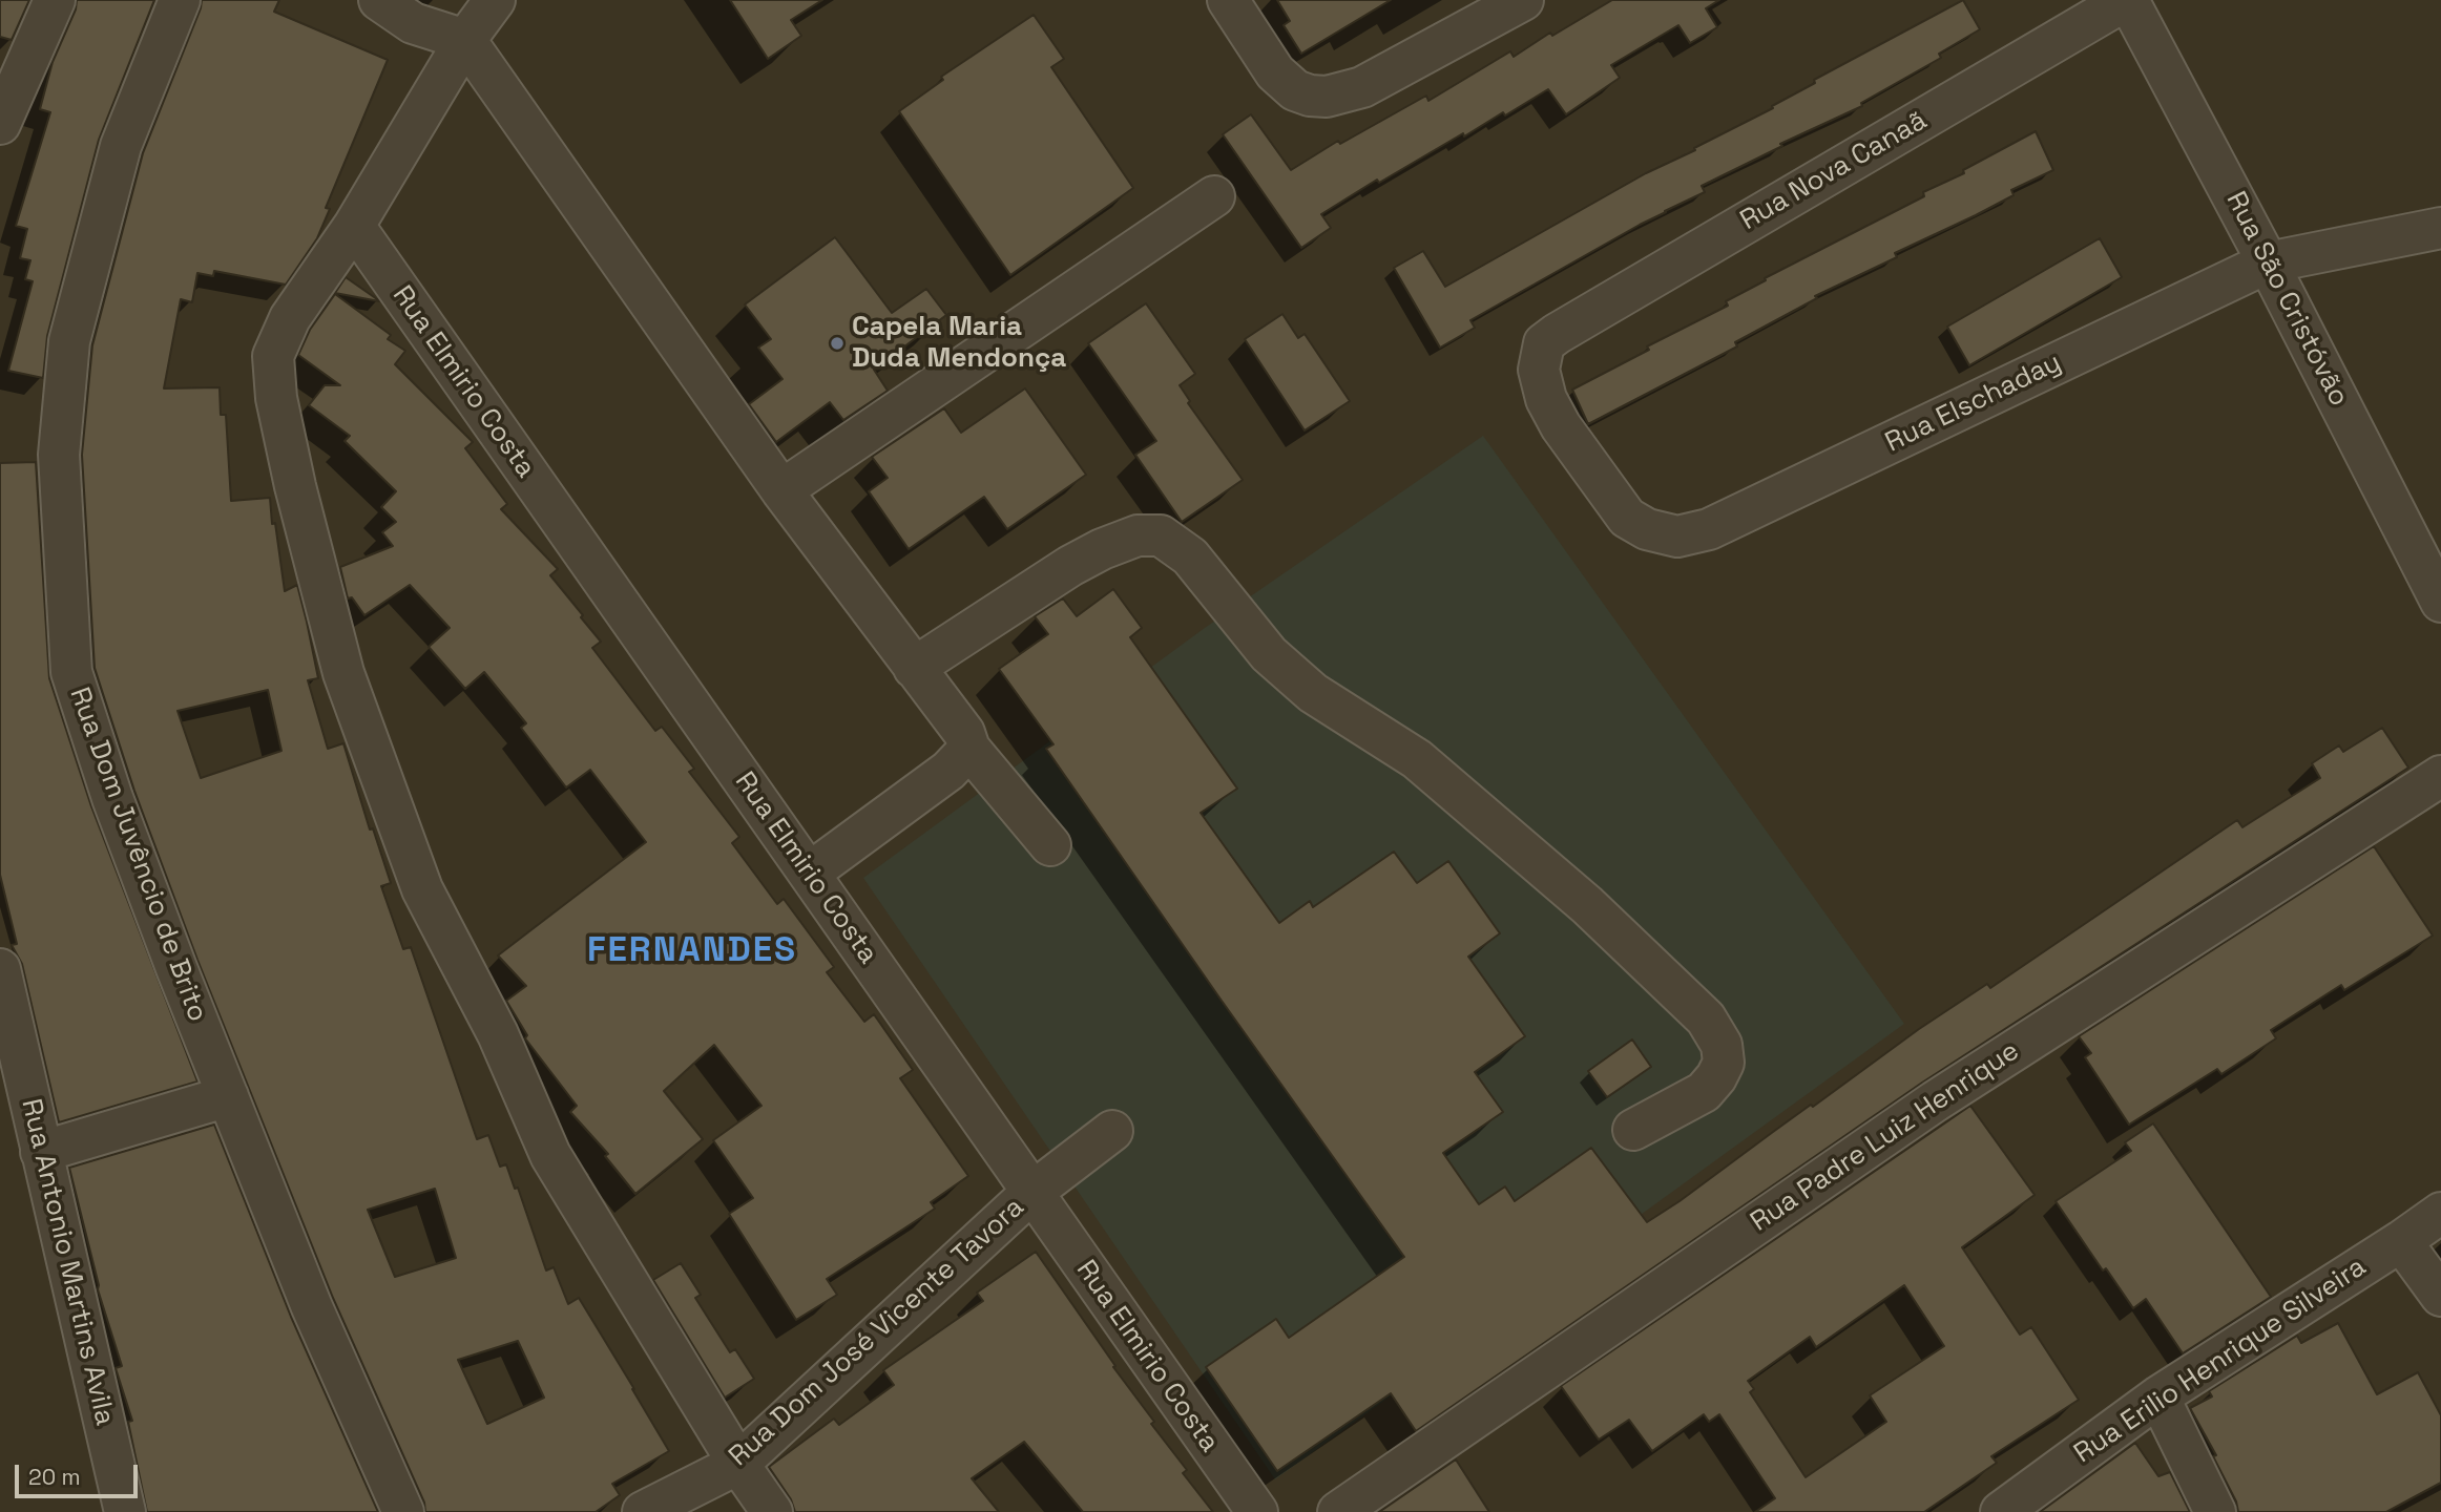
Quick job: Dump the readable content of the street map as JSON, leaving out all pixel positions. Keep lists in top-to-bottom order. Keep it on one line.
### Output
{"streets":{"street":["Rua Nova Canaã","Rua São Cristóvão","Rua Elmirio Costa","Rua Elschaday","Rua Dom Juvêncio de Brito","Rua Padre Luiz Henrique","Rua Antonio Martins Avila","Rua Dom José Vicente Tavora","Rua Erilio Henrique Silveira"]},"crossings":[["Rua Nova Canaã","Rua São Cristóvão"],["Rua Nova Canaã","Rua Elschaday"],["Rua São Cristóvão","Rua Elschaday"],["Rua Elmirio Costa","Rua Dom José Vicente Tavora"]],"districts":["FERNANDES"],"places":["Capela Maria Duda Mendonça"],"scale_bar":"20 m"}
